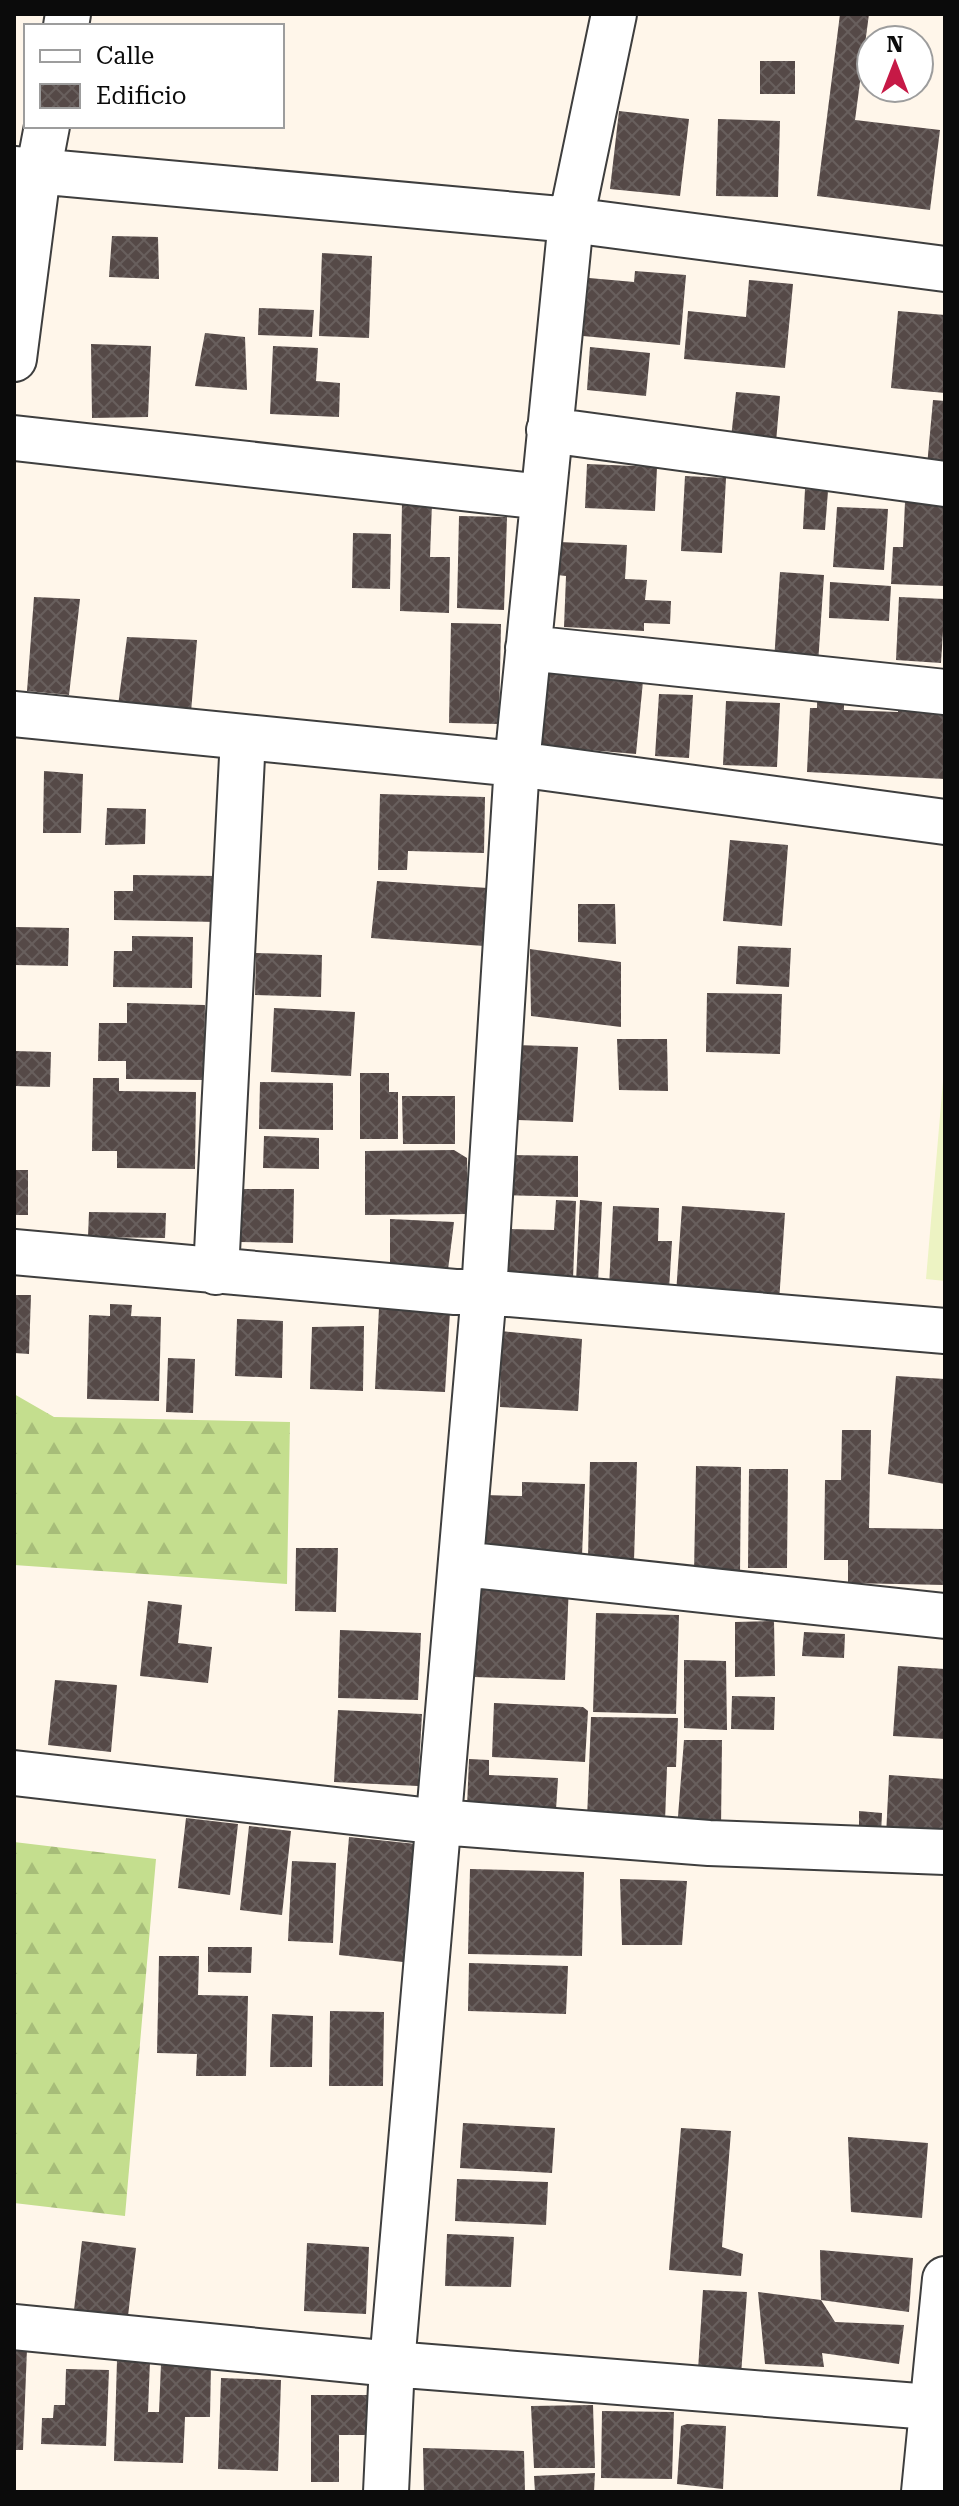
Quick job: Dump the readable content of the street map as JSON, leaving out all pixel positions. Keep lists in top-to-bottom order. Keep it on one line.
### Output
{"legend":["Calle","Edificio"],"north":"top"}
